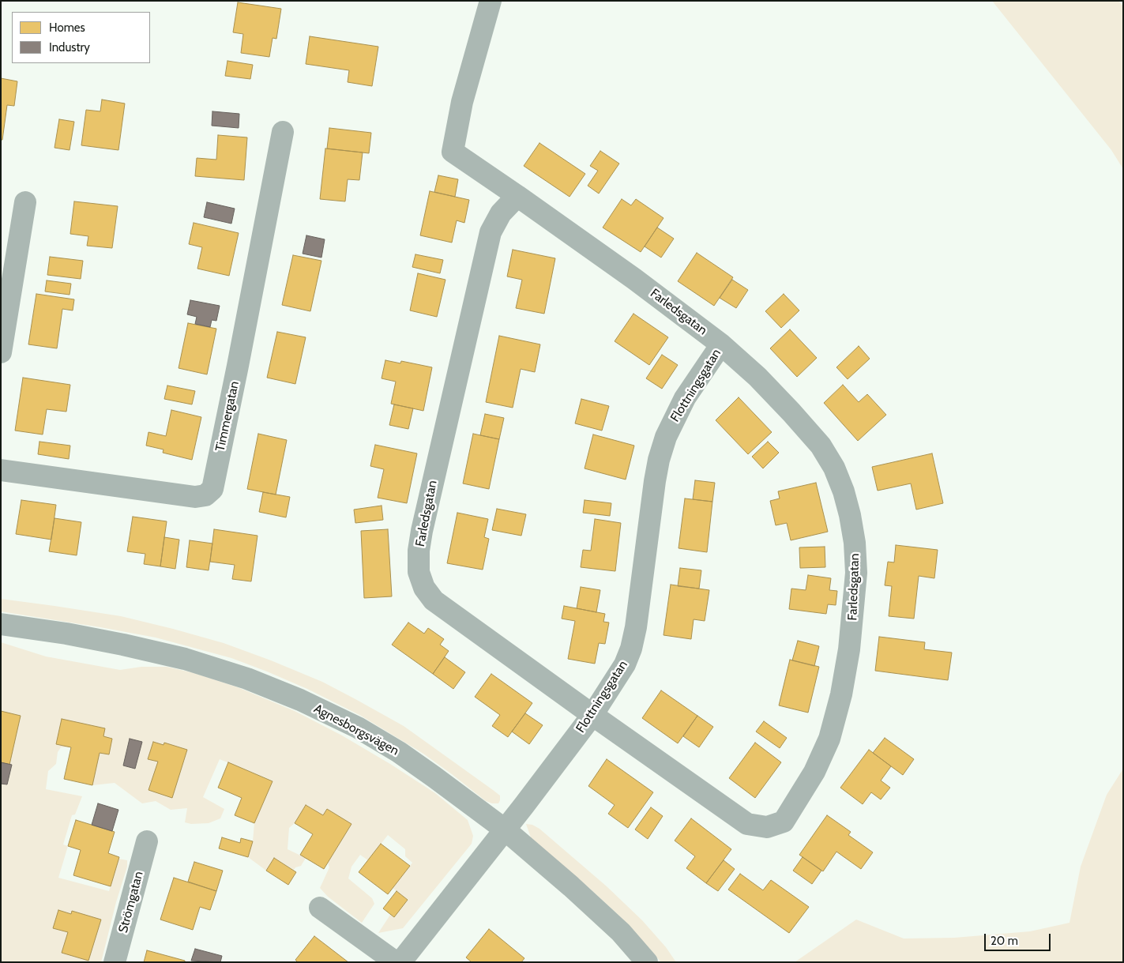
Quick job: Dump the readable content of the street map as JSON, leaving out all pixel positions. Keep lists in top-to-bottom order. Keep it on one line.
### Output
{"streets":{"street":["Farledsgatan","Flottningsgatan","Timmergatan","Agnesborgsvägen","Strömgatan"]},"crossings":[["Farledsgatan","Flottningsgatan"],["Flottningsgatan","Agnesborgsvägen"]],"legend":["Homes","Industry"],"scale_bar":"20 m"}
